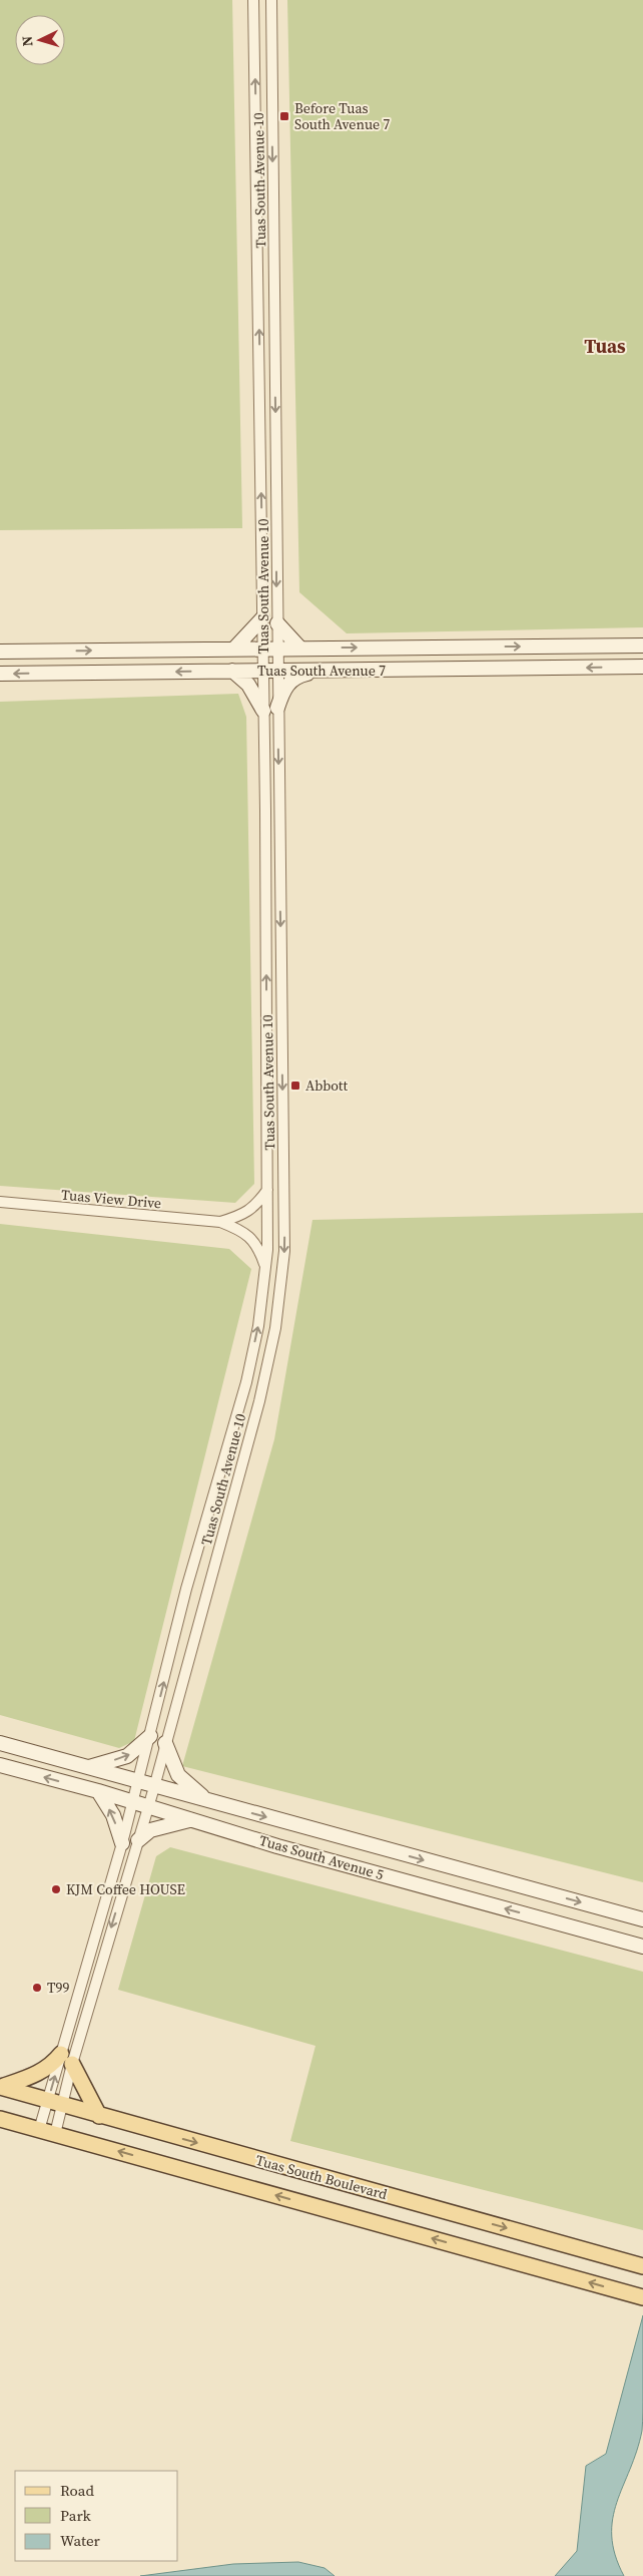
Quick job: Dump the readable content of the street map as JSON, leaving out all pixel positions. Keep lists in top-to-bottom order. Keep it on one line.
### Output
{"streets":{"main road":["Tuas South Avenue 7","Tuas South Avenue 5","Tuas South Boulevard"],"street":["Tuas South Avenue 10","Tuas View Drive"]},"crossings":[["Tuas South Avenue 10","Tuas South Avenue 7"],["Tuas South Avenue 10","Tuas View Drive"],["Tuas South Avenue 10","Tuas South Avenue 5"],["Tuas South Avenue 10","Tuas South Boulevard"]],"districts":["Tuas"],"places":{"transit":["Before Tuas South Avenue 7","Abbott"],"other":["KJM Coffee HOUSE","T99"]},"legend":["Road","Park","Water"],"north":"left"}
